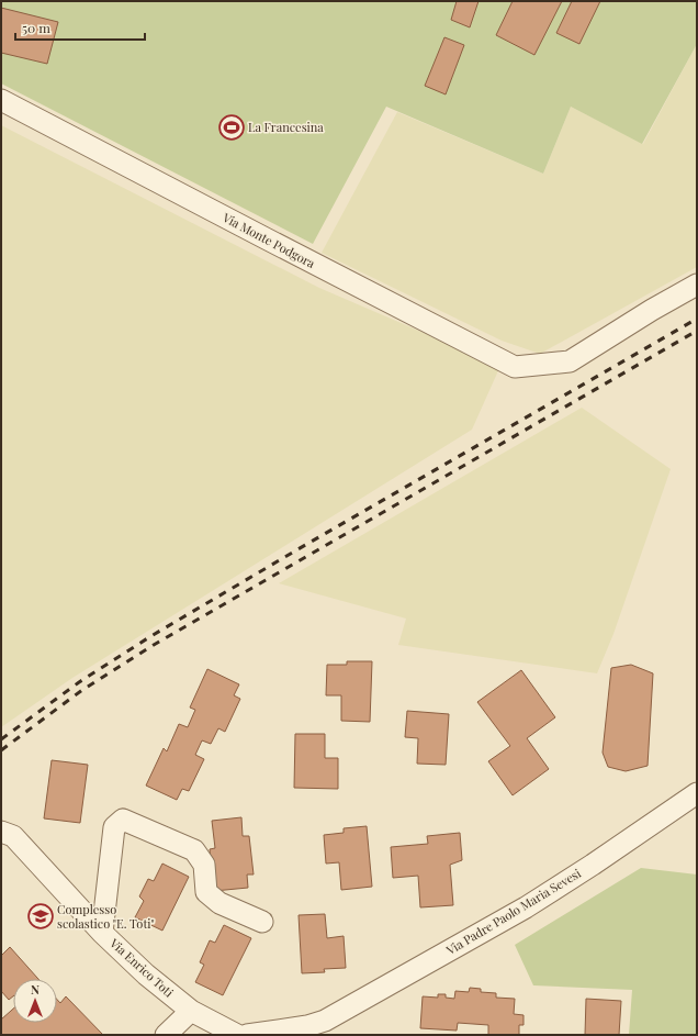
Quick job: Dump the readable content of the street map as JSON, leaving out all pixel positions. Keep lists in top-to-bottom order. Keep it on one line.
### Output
{"streets":{"street":["Via Monte Podgora","Via Padre Paolo Maria Sevesi","Via Enrico Toti"]},"places":{"sports":["La Francesina"],"school or university":["Complesso scolastico \"E. Toti\""]},"scale_bar":"50 m","north":"top"}
